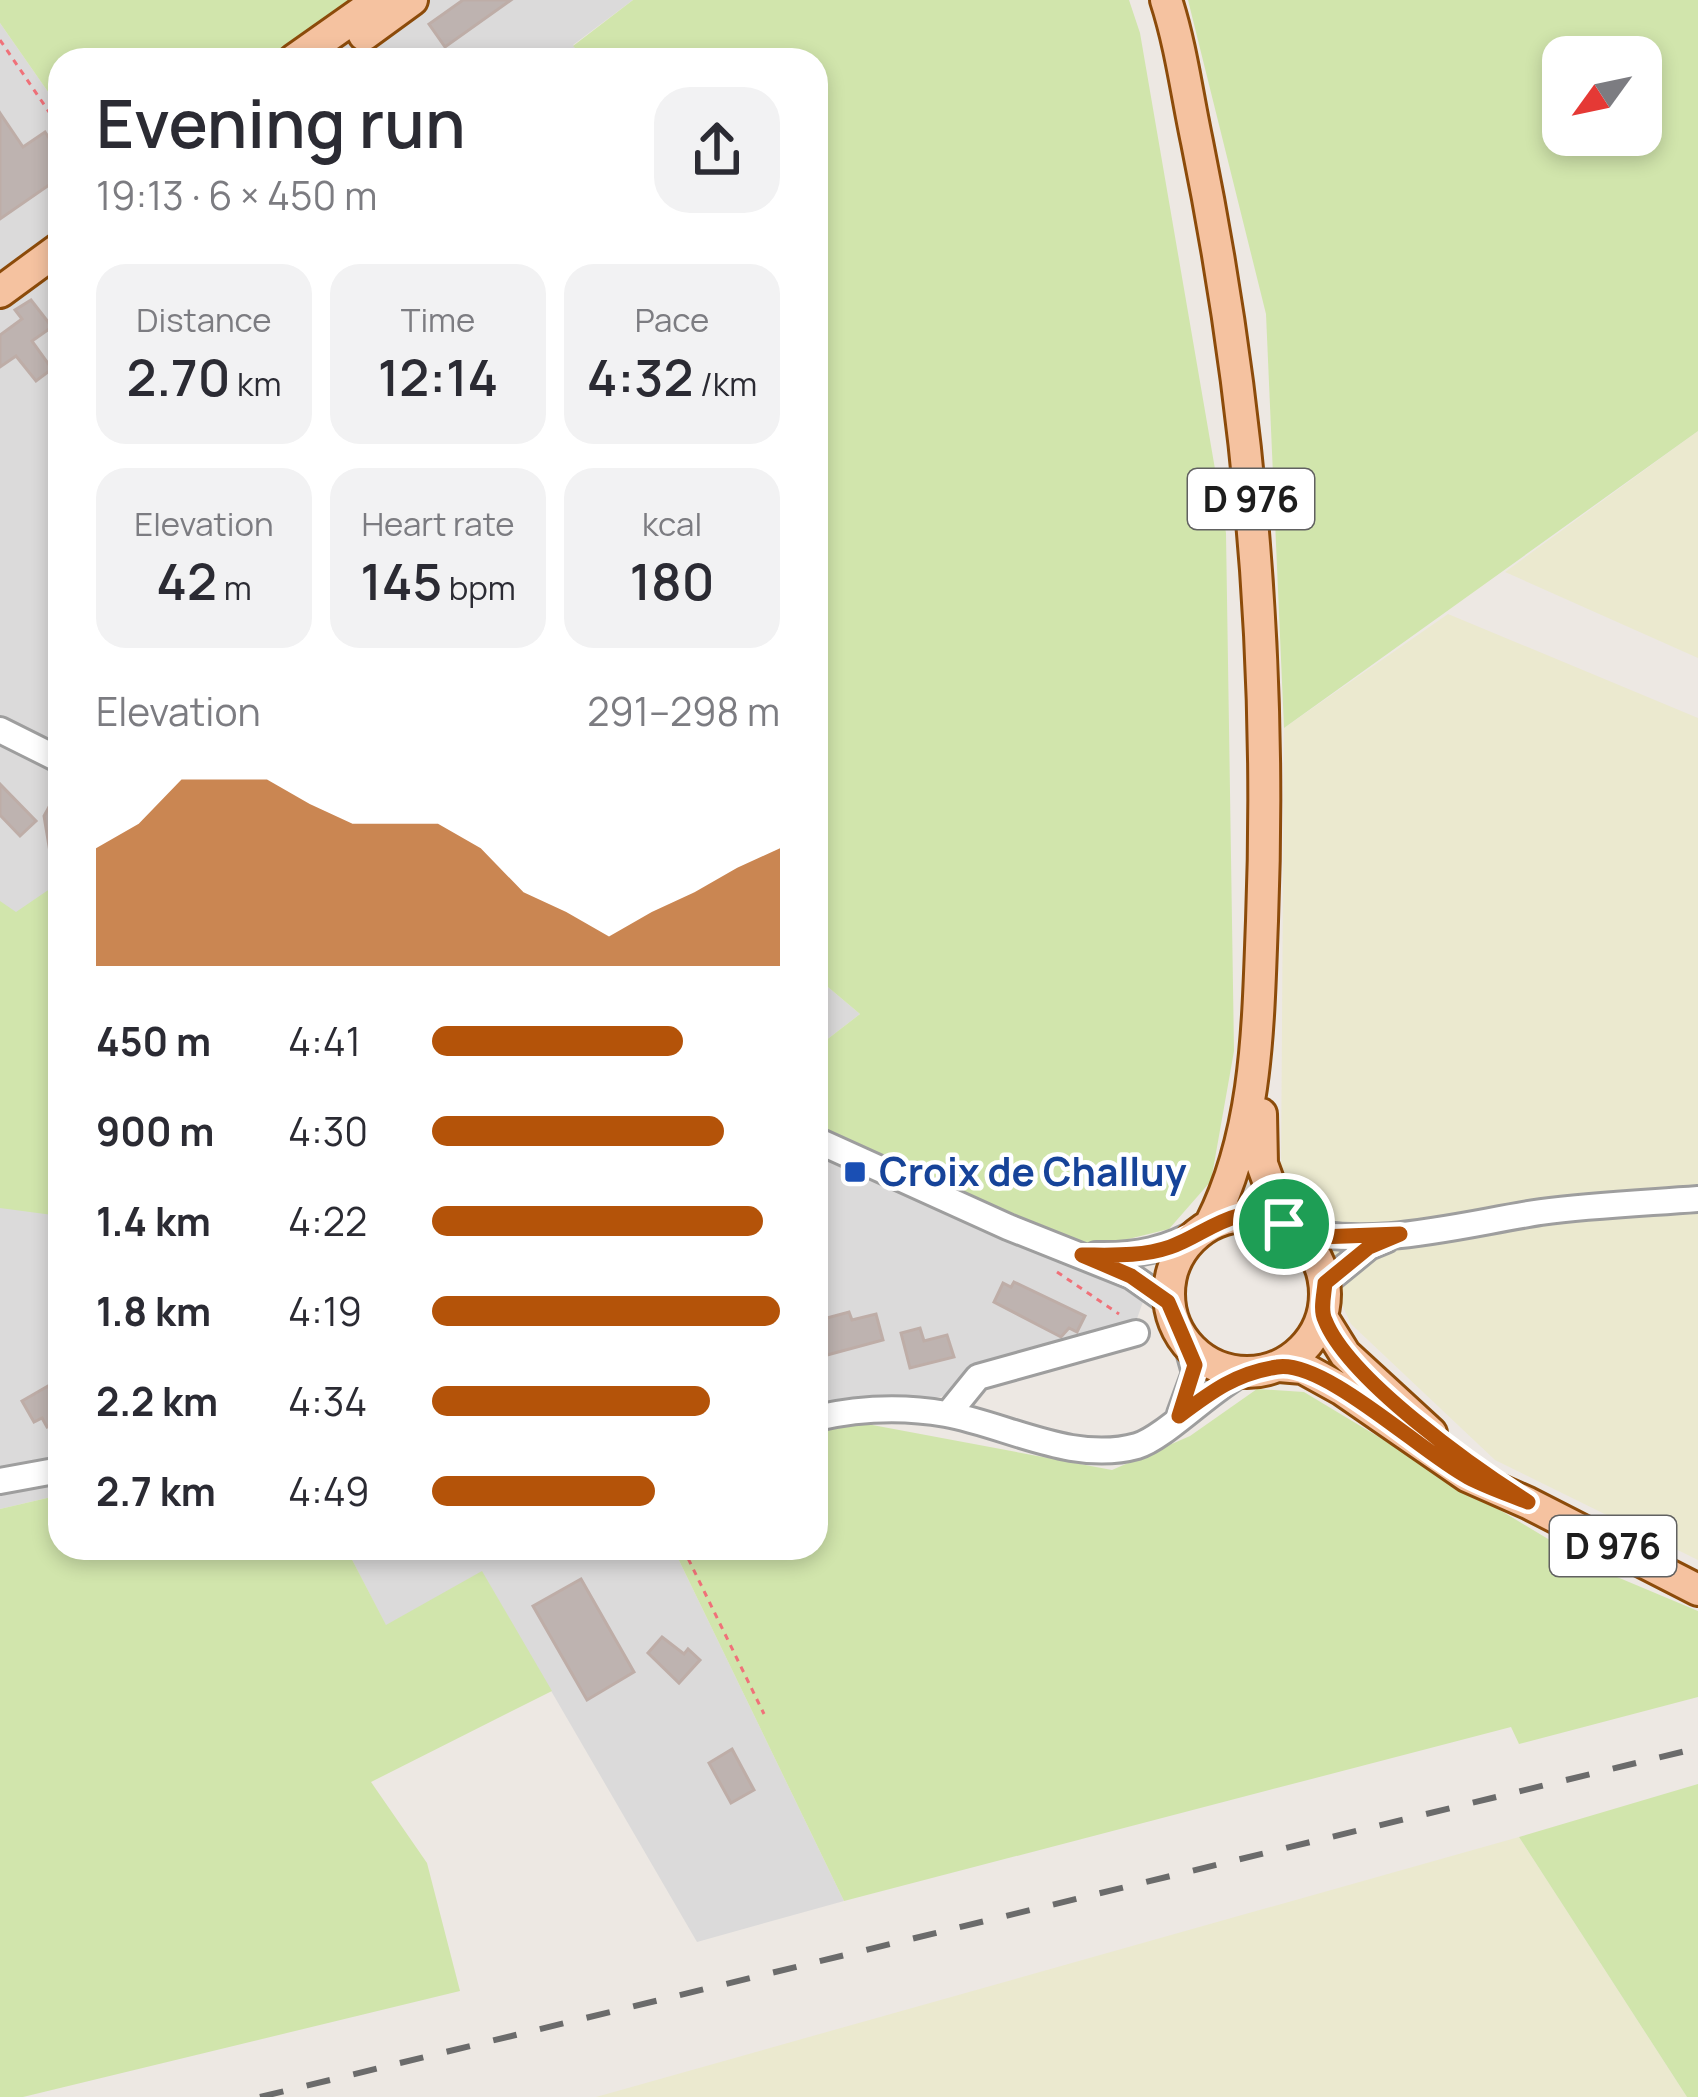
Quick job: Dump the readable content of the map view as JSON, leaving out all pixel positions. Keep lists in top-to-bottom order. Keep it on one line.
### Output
{"streets":{"main road":["D 976"]},"places":{"transit":["Croix de Challuy"]},"north":"bottom left","page":{"heading":["Evening run","19:13 · 6 × 450 m"],"stats":[["Distance","2.70 km"],["Time","12:14"],["Pace","4:32 /km"],["Elevation","42 m"],["Heart rate","145 bpm"],["kcal","180"]],"chart":["Elevation","291–298 m"],"list":[{"name":"450 m","note":"4:41"},{"name":"900 m","note":"4:30"},{"name":"1.4 km","note":"4:22"},{"name":"1.8 km","note":"4:19"},{"name":"2.2 km","note":"4:34"},{"name":"2.7 km","note":"4:49"}]}}
